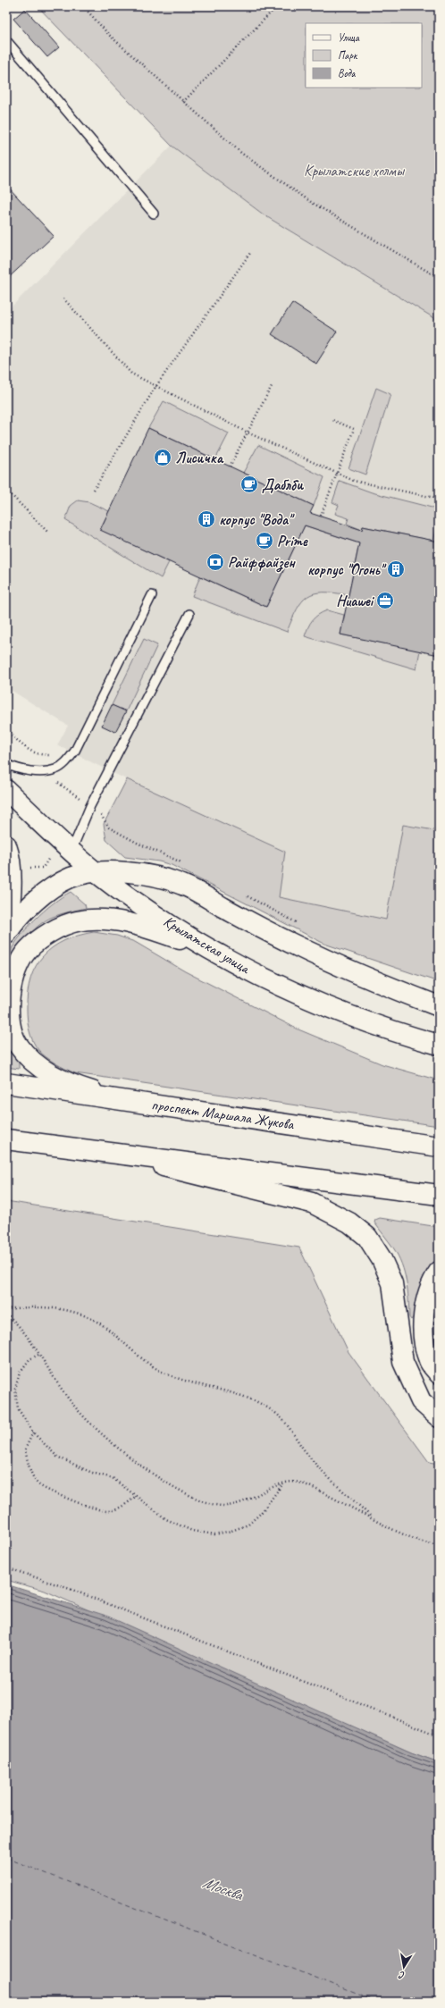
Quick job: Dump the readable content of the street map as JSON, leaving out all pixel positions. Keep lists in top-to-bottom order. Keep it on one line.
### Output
{"streets":{"main road":["Крылатская улица","проспект Маршала Жукова"]},"water":["Москва"],"parks":["Крылатские холмы"],"places":{"shop":["Лисичка"],"cafe":["Даблби","Prime"],"building":["корпус \"Вода\"","корпус \"Огонь\""],"bank":["Райффайзен"],"office":["Huawei"]},"legend":["Улица","Парк","Вода"],"north":"bottom"}
